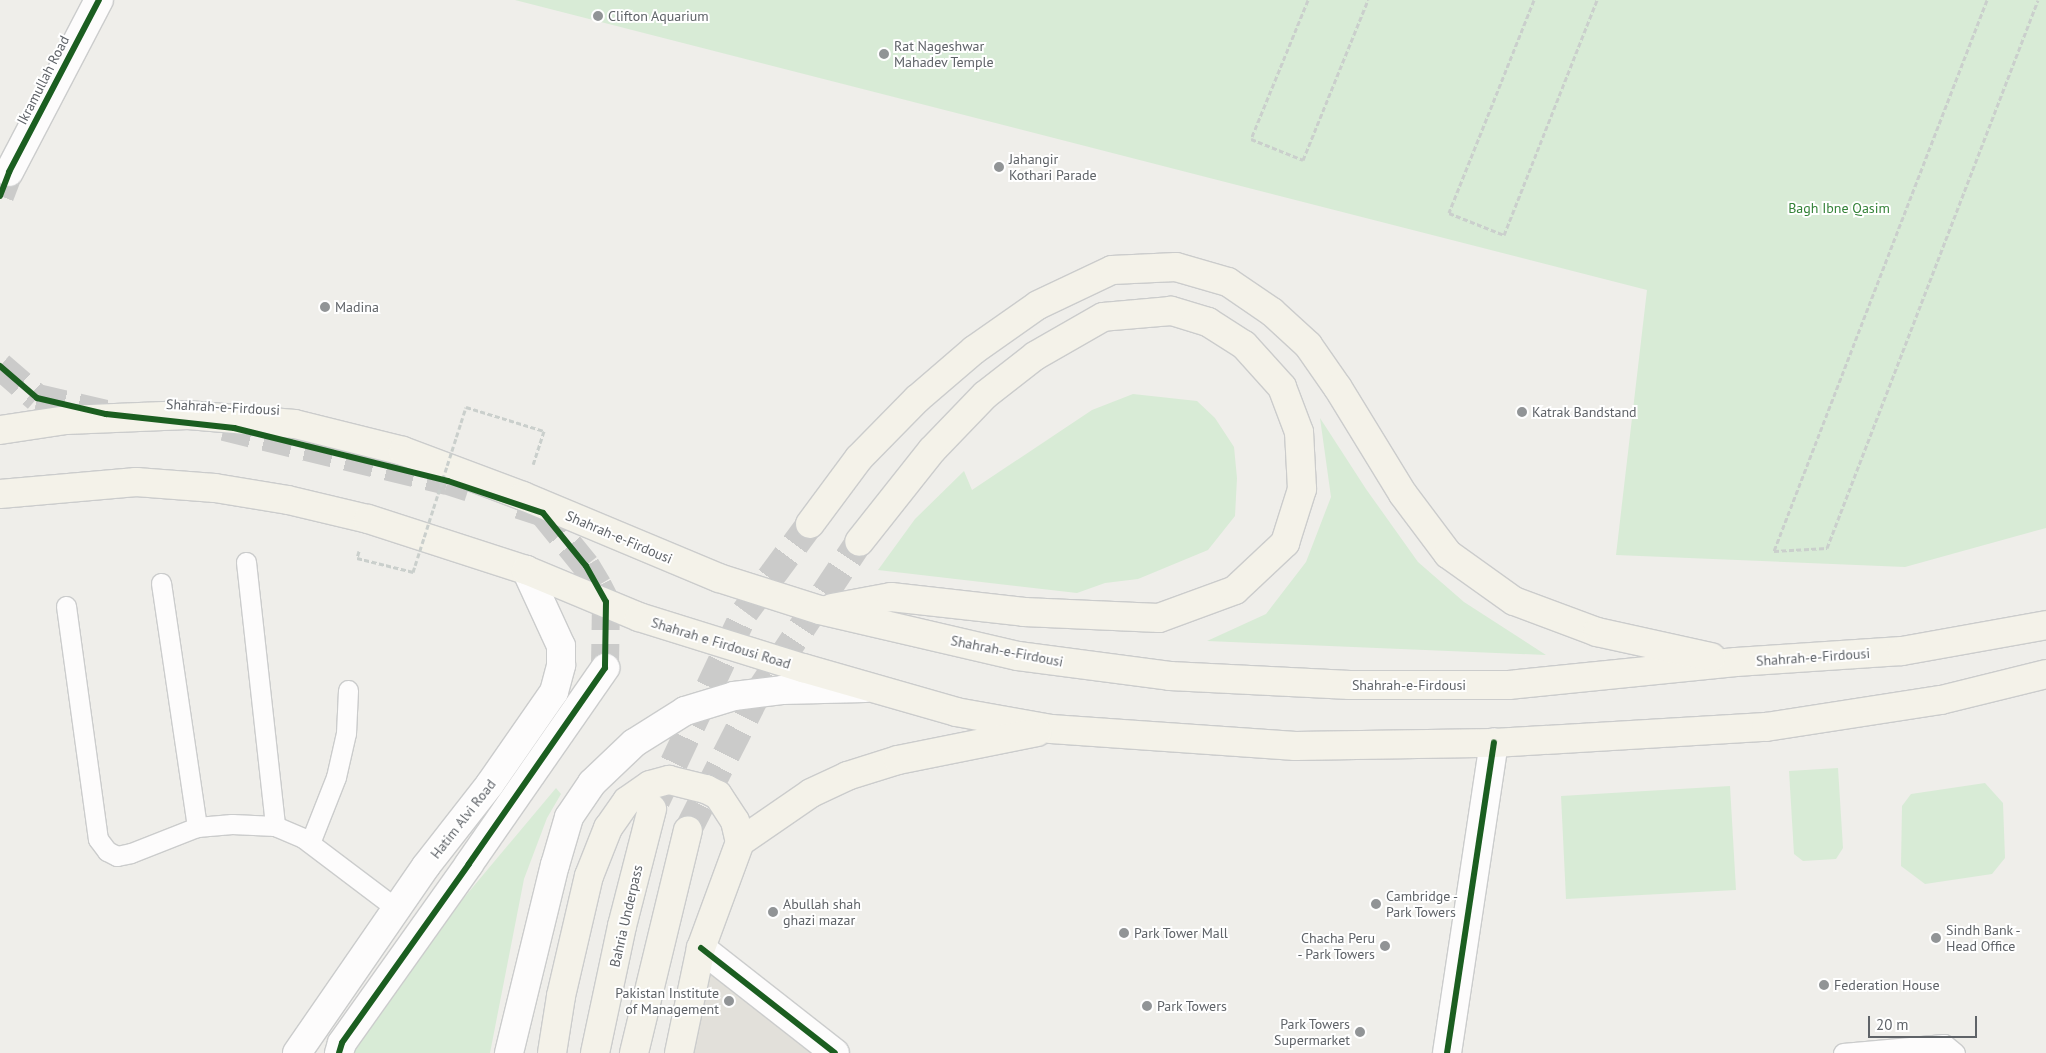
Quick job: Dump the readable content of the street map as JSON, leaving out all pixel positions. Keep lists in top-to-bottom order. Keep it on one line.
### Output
{"streets":{"main road":["Shahrah-e-Firdousi","Shahrah e Firdousi Road","Bahria Underpass"],"street":["Ikramullah Road","Hatim Alvi Road"]},"crossings":[["Shahrah e Firdousi Road","Hatim Alvi Road"]],"parks":["Bagh Ibne Qasim"],"places":["Clifton Aquarium","Rat Nageshwar Mahadev Temple","Jahangir Kothari Parade","Madina","Katrak Bandstand","Cambridge - Park Towers","Abullah shah ghazi mazar","Park Tower Mall","Sindh Bank - Head Office","Chacha Peru - Park Towers","Federation House","Pakistan Institute of Management","Park Towers","Park Towers Supermarket"],"scale_bar":"20 m"}
